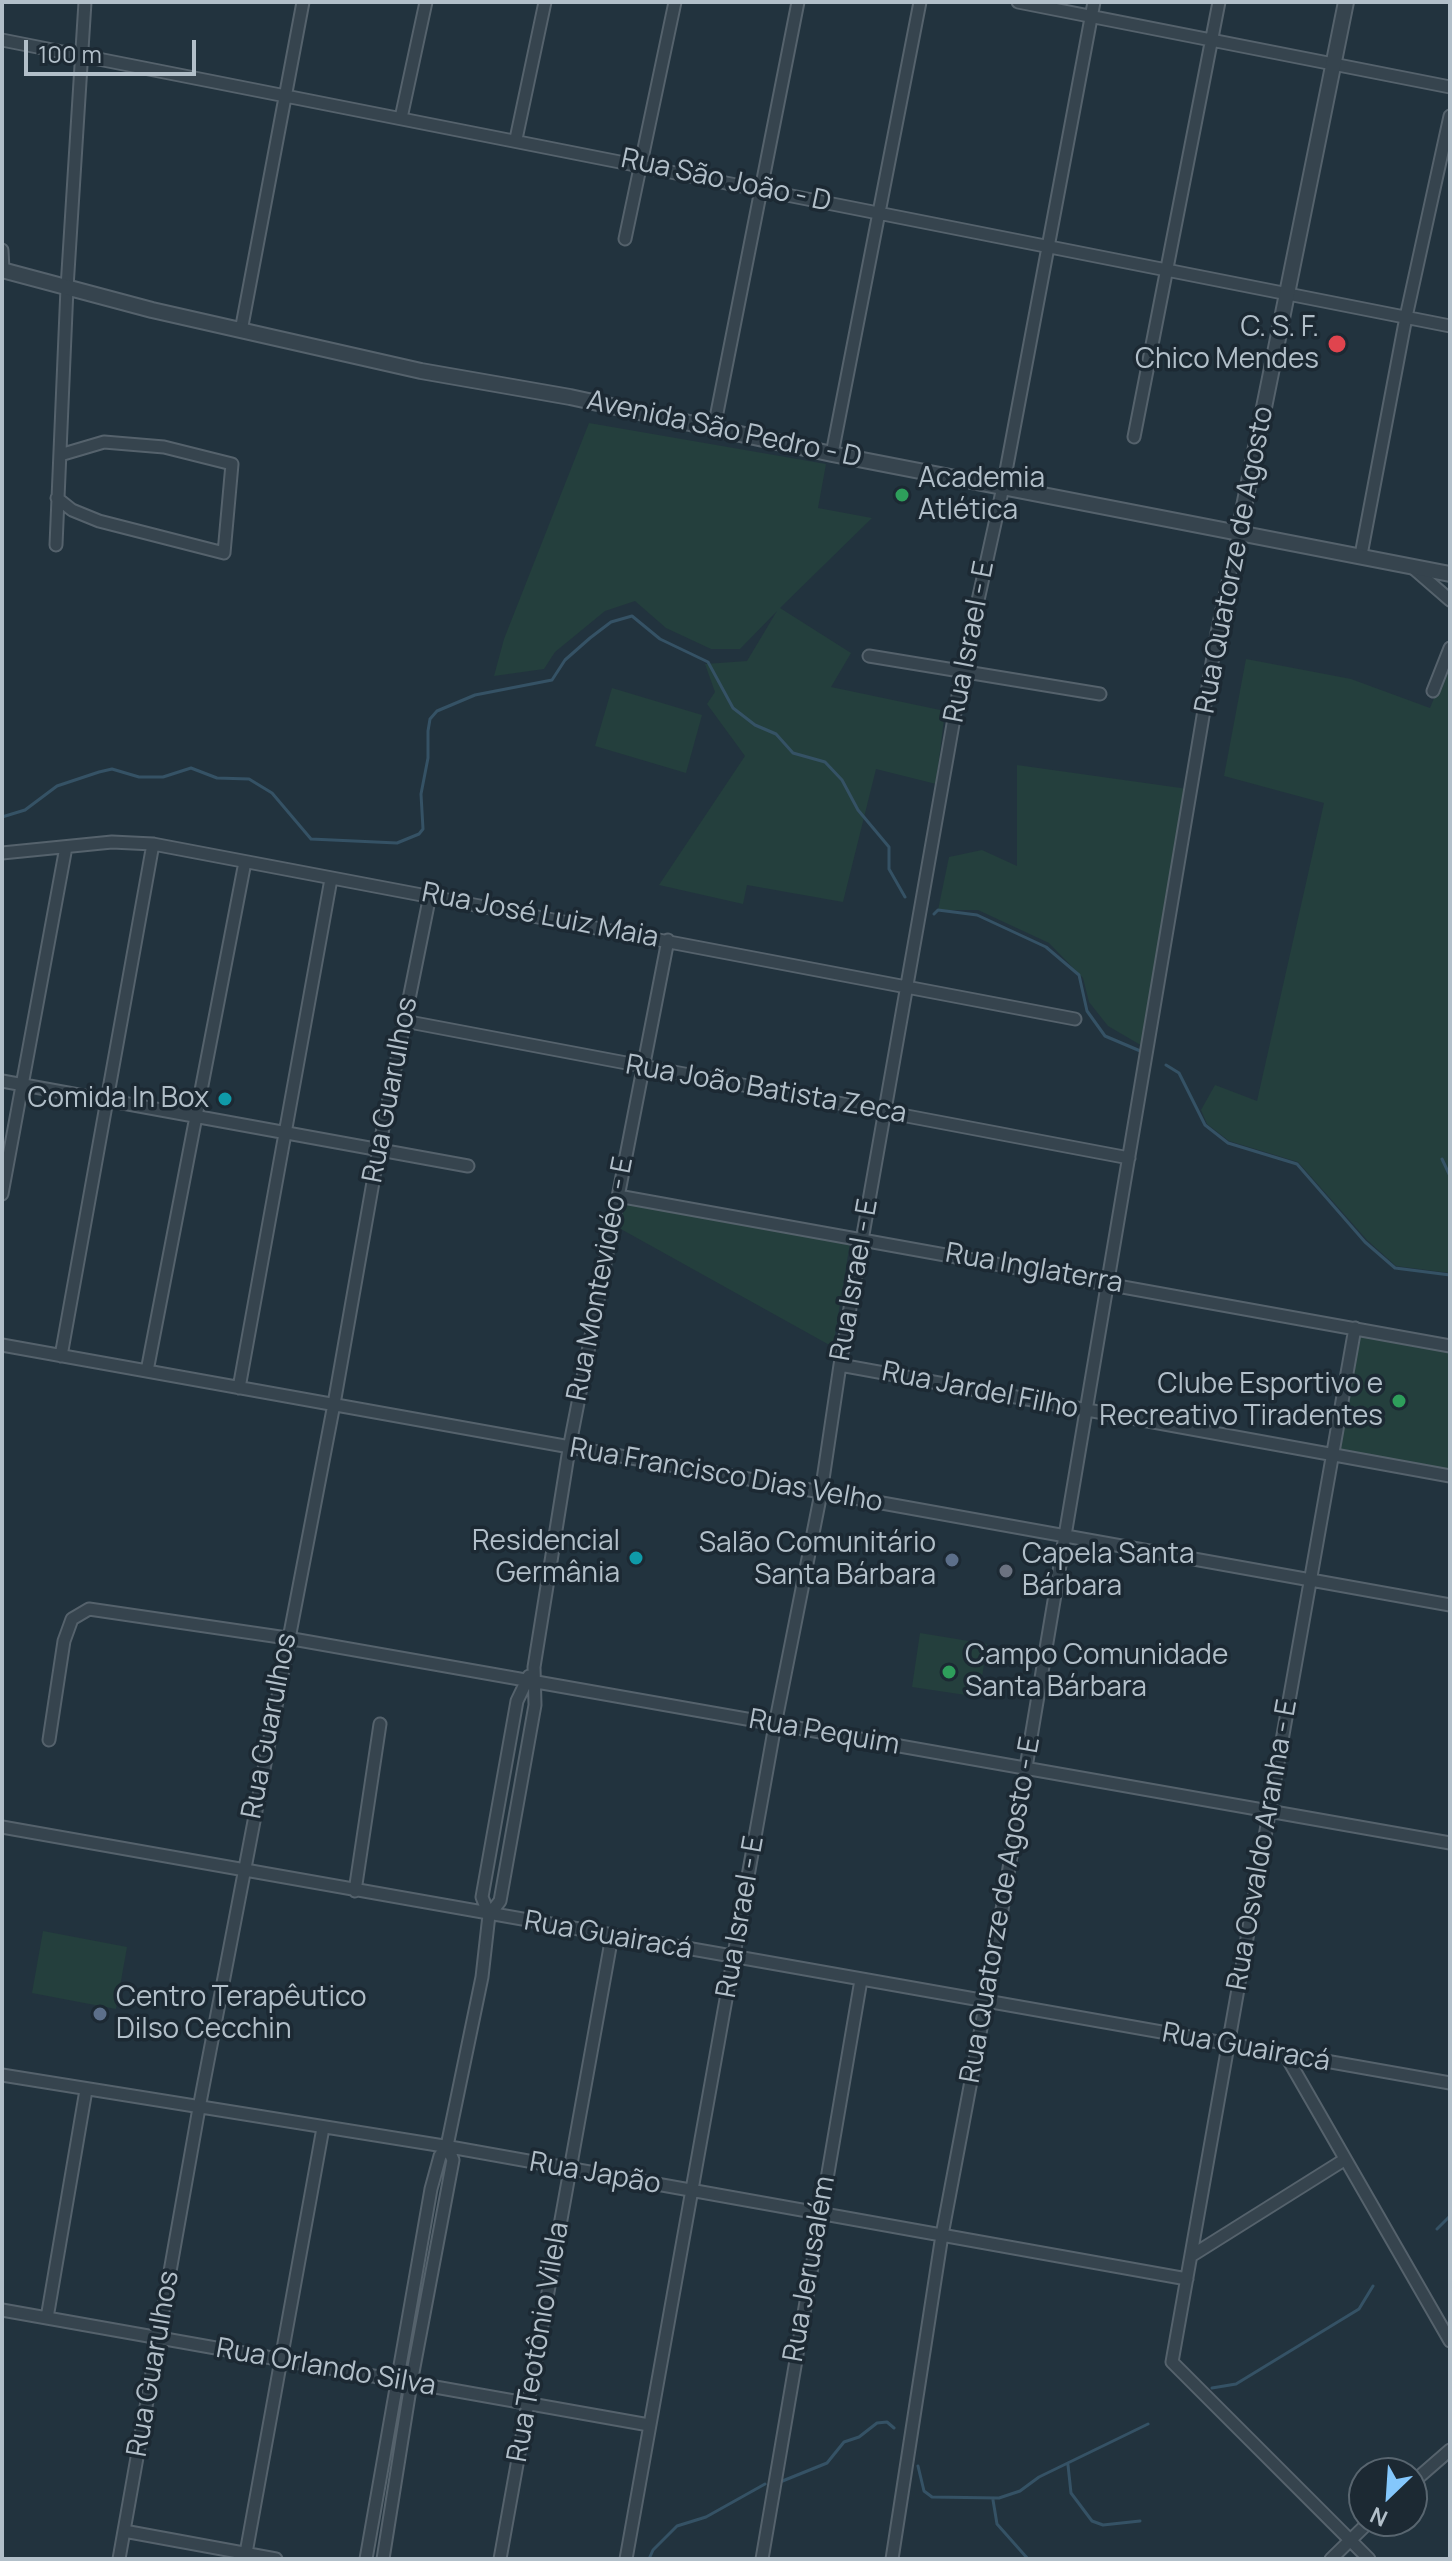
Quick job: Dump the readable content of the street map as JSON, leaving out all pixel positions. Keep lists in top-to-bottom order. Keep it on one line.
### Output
{"streets":{"street":["Rua São João - D","Avenida São Pedro - D","Rua Quatorze de Agosto","Rua Israel - E","Rua José Luiz Maia","Rua Guarulhos","Rua João Batista Zeca","Rua Inglaterra","Rua Montevidéo - E","Rua Jardel Filho","Rua Francisco Dias Velho","Rua Pequim","Rua Osvaldo Aranha - E","Rua Quatorze de Agosto - E","Rua Guairacá","Rua Japão","Rua Jerusalém","Rua Teotônio Vilela","Rua Orlando Silva"]},"crossings":[["Rua São João - D","Rua Quatorze de Agosto"],["Rua São João - D","Rua Israel - E"],["Avenida São Pedro - D","Rua Quatorze de Agosto"],["Avenida São Pedro - D","Rua Israel - E"],["Rua Quatorze de Agosto","Rua Quatorze de Agosto - E"],["Rua Israel - E","Rua José Luiz Maia"],["Rua Israel - E","Rua João Batista Zeca"],["Rua Israel - E","Rua Inglaterra"],["Rua Israel - E","Rua Jardel Filho"],["Rua Israel - E","Rua Francisco Dias Velho"],["Rua Israel - E","Rua Pequim"],["Rua Israel - E","Rua Guairacá"],["Rua Israel - E","Rua Japão"],["Rua Israel - E","Rua Orlando Silva"],["Rua José Luiz Maia","Rua Guarulhos"],["Rua José Luiz Maia","Rua Montevidéo - E"],["Rua Guarulhos","Rua João Batista Zeca"],["Rua Guarulhos","Rua Francisco Dias Velho"],["Rua Guarulhos","Rua Pequim"],["Rua Guarulhos","Rua Guairacá"],["Rua Guarulhos","Rua Japão"],["Rua Guarulhos","Rua Orlando Silva"],["Rua João Batista Zeca","Rua Montevidéo - E"],["Rua João Batista Zeca","Rua Quatorze de Agosto - E"],["Rua Inglaterra","Rua Montevidéo - E"],["Rua Inglaterra","Rua Osvaldo Aranha - E"],["Rua Inglaterra","Rua Quatorze de Agosto - E"],["Rua Montevidéo - E","Rua Francisco Dias Velho"],["Rua Montevidéo - E","Rua Pequim"],["Rua Montevidéo - E","Rua Guairacá"],["Rua Montevidéo - E","Rua Japão"],["Rua Montevidéo - E","Rua Orlando Silva"],["Rua Jardel Filho","Rua Osvaldo Aranha - E"],["Rua Jardel Filho","Rua Quatorze de Agosto - E"],["Rua Francisco Dias Velho","Rua Osvaldo Aranha - E"],["Rua Francisco Dias Velho","Rua Quatorze de Agosto - E"],["Rua Pequim","Rua Osvaldo Aranha - E"],["Rua Pequim","Rua Quatorze de Agosto - E"],["Rua Osvaldo Aranha - E","Rua Guairacá"],["Rua Osvaldo Aranha - E","Rua Japão"],["Rua Quatorze de Agosto - E","Rua Guairacá"],["Rua Quatorze de Agosto - E","Rua Japão"],["Rua Guairacá","Rua Jerusalém"],["Rua Guairacá","Rua Teotônio Vilela"],["Rua Japão","Rua Jerusalém"],["Rua Japão","Rua Teotônio Vilela"],["Rua Teotônio Vilela","Rua Orlando Silva"]],"places":["C. S. F. Chico Mendes","Academia Atlética","Comida In Box","Clube Esportivo e Recreativo Tiradentes","Residencial Germânia","Salão Comunitário Santa Bárbara","Capela Santa Bárbara","Campo Comunidade Santa Bárbara","Centro Terapêutico Dilso Cecchin"],"scale_bar":"100 m","north":"bottom left"}
